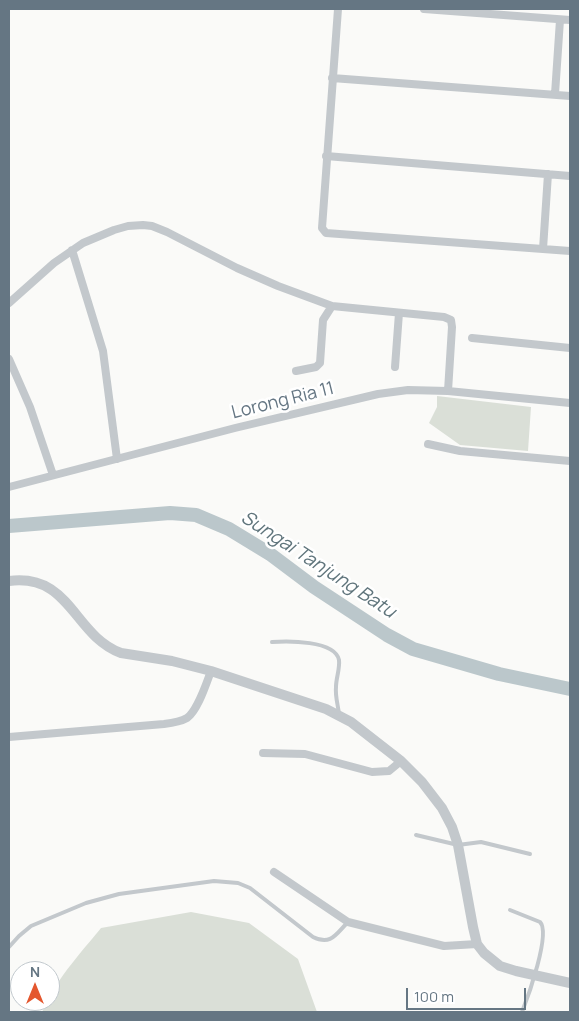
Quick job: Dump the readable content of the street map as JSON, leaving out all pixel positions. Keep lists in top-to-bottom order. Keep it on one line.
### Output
{"streets":{"street":["Lorong Ria 11"]},"water":["Sungai Tanjung Batu"],"scale_bar":"100 m","north":"top"}
